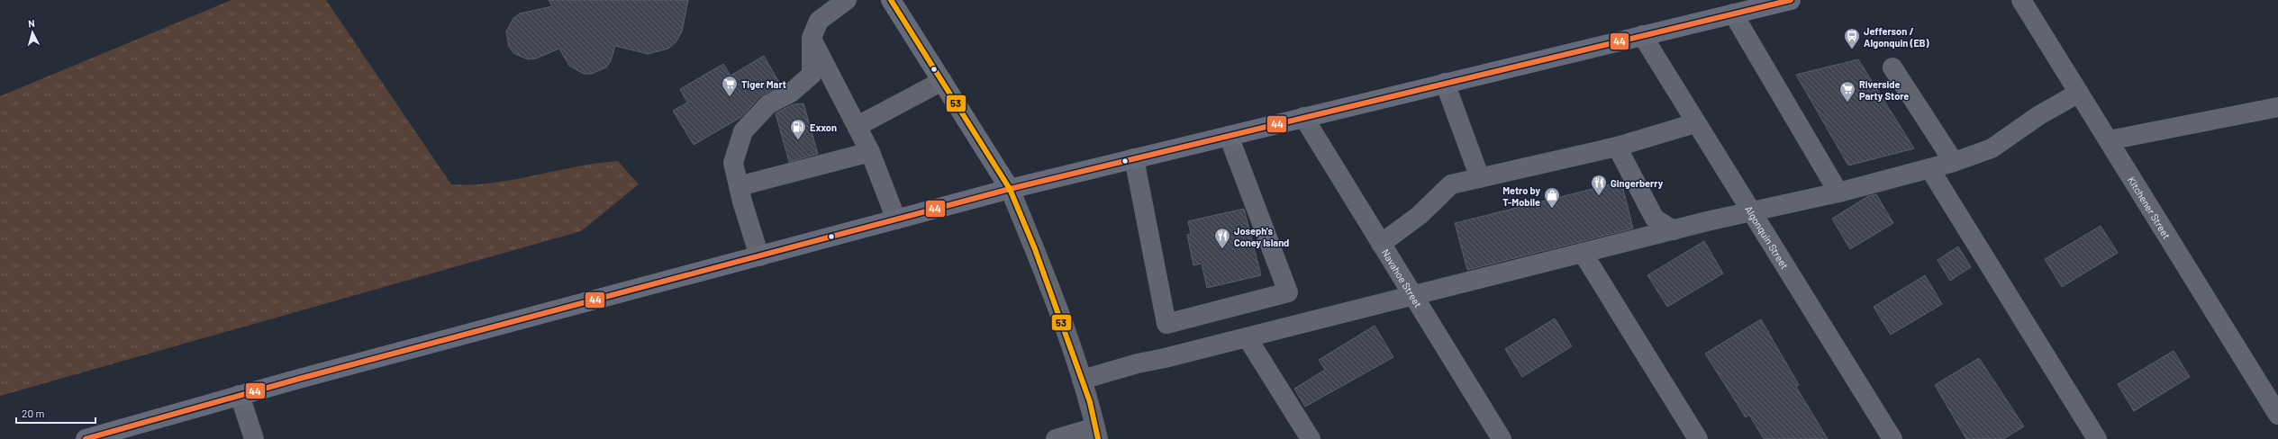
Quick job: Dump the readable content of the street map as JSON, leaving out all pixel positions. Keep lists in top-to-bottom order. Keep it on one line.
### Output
{"streets":{"street":["Kitchener Street","Algonquin Street","Navahoe Street"]},"places":{"bus stop":["Jefferson / Algonquin (EB)"],"supermarket":["Tiger Mart","Riverside Party Store"],"fuel station":["Exxon"],"restaurant":["Gingerberry","Joseph's Coney Island"],"shop":["Metro by T-Mobile"]},"lines":["transit line 44","transit line 53"],"scale_bar":"20 m","north":"top"}
